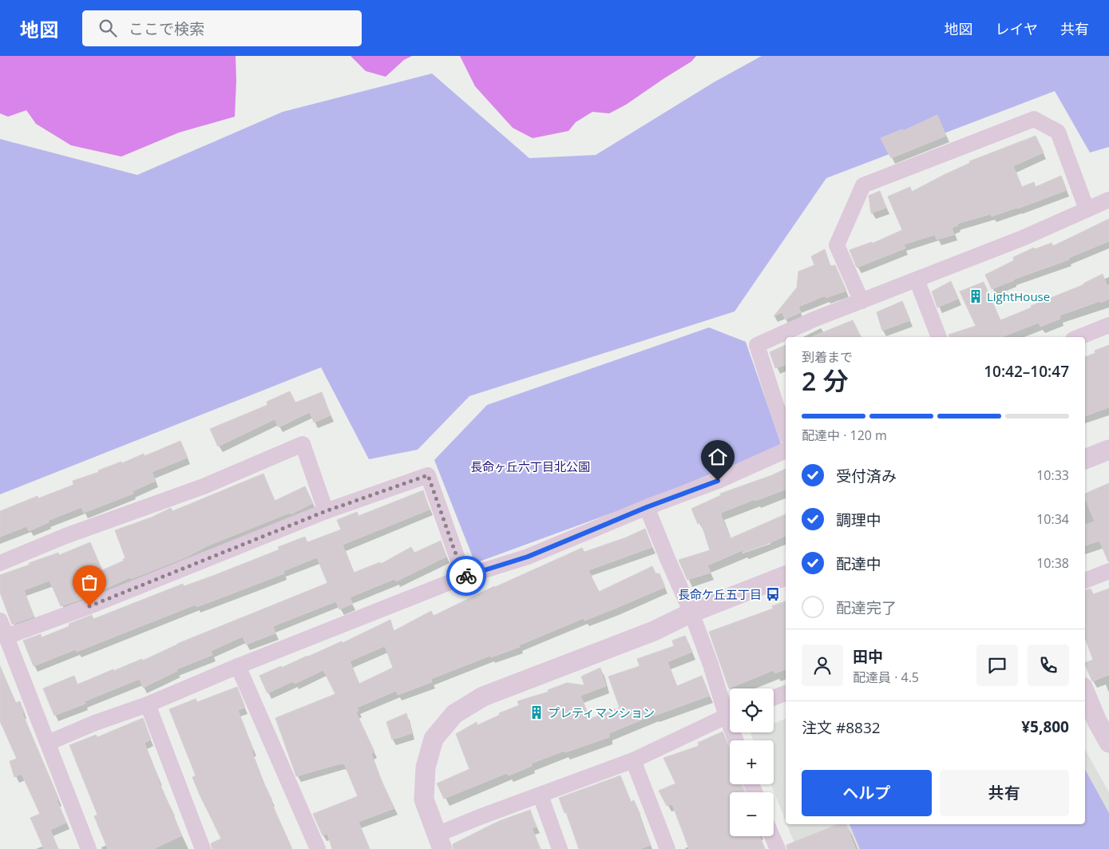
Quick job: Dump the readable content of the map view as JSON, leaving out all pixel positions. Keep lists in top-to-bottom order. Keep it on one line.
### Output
{"parks":["長命ヶ丘六丁目北公園"],"places":{"building":["LightHouse","プレティマンション"],"bus stop":["長命ケ丘五丁目"]},"page":{"header":"地図","search":"ここで検索","nav":["地図","レイヤ","共有"],"heading":["2 分","到着まで","10:42–10:47"],"panel":["田中","配達員 · 4.5","注文 #8832","¥5,800"],"bar":"配達中 · 120 m","list":[["受付済み","10:33"],["調理中","10:34"],["配達中","10:38"],"配達完了"],"map_buttons":["+","−"],"buttons":["ヘルプ","共有"]}}
